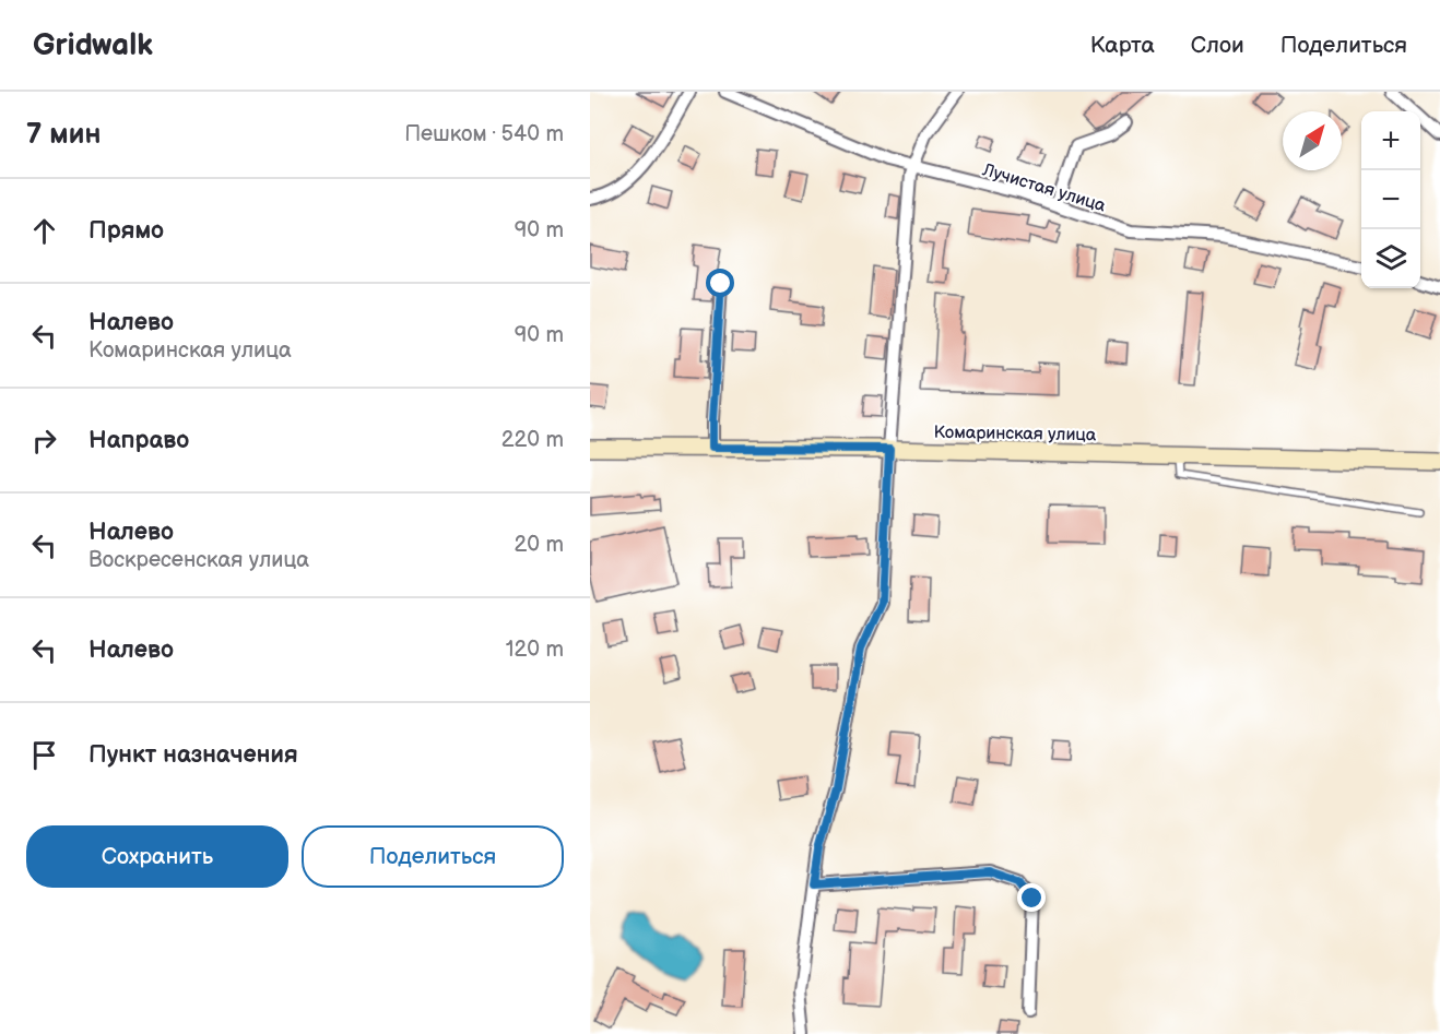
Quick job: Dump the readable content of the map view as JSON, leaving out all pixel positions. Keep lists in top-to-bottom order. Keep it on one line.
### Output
{"streets":{"street":["Лучистая улица","Комаринская улица"]},"north":"top right","page":{"header":"Gridwalk","nav":["Карта","Слои","Поделиться"],"heading":["7 мин","Пешком · 540 m"],"map_buttons":["+","−"],"list":[["Прямо","90 m"],["Налево","Комаринская улица","90 m"],["Направо","220 m"],["Налево","Воскресенская улица","20 m"],["Налево","120 m"],"Пункт назначения"],"buttons":["Сохранить","Поделиться"]}}
